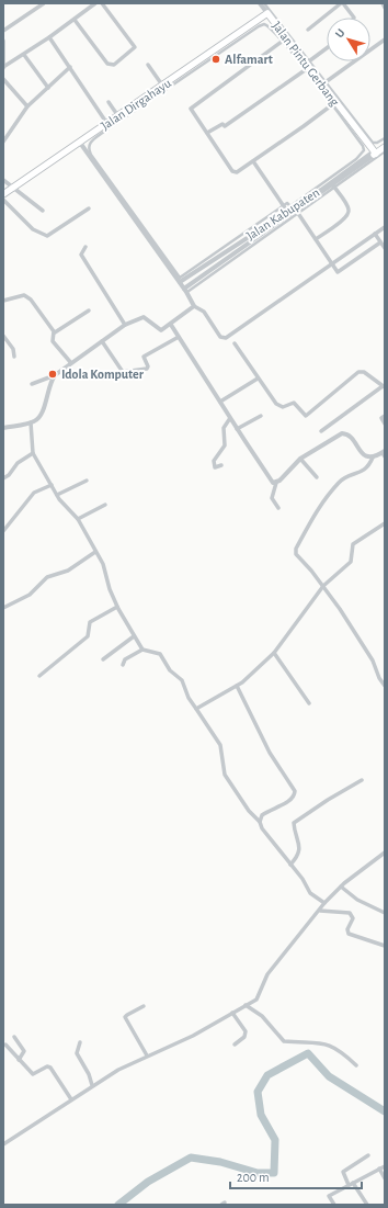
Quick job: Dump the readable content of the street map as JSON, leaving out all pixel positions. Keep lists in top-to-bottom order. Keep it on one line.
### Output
{"streets":{"main road":["Jalan Pintu Gerbang","Jalan Dirgahayu","Jalan Kabupaten"]},"crossings":[["Jalan Pintu Gerbang","Jalan Dirgahayu"],["Jalan Pintu Gerbang","Jalan Kabupaten"]],"places":["Alfamart","Idola Komputer"],"scale_bar":"200 m","north":"top left"}
